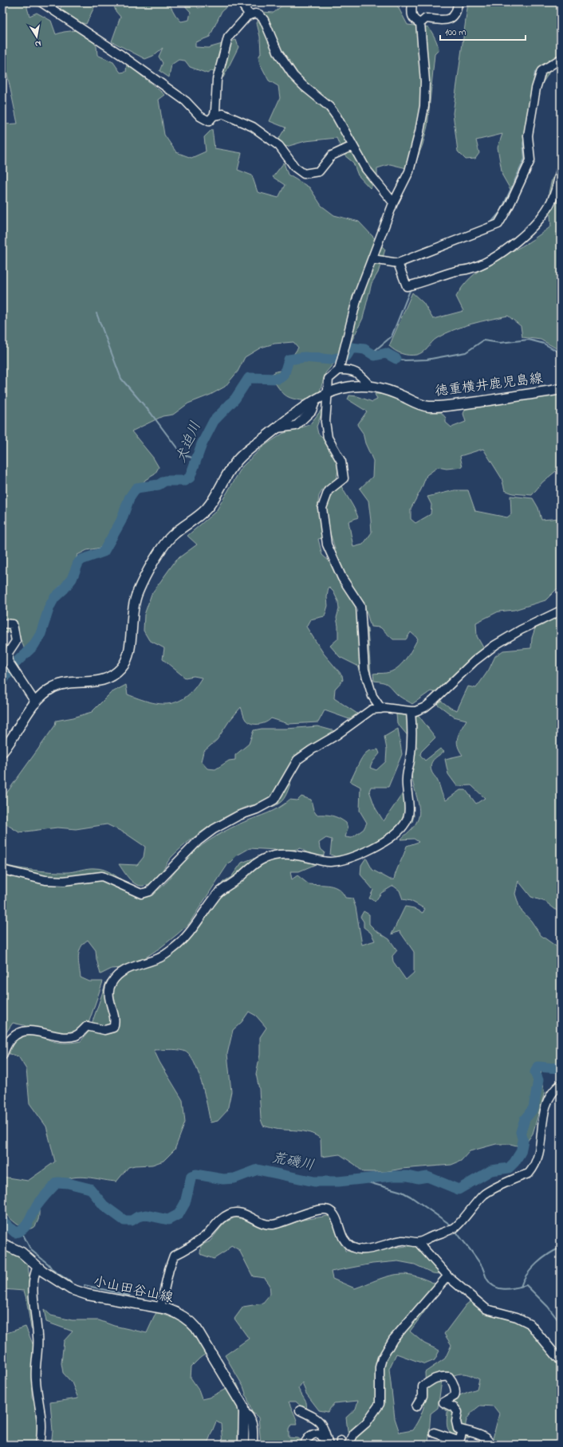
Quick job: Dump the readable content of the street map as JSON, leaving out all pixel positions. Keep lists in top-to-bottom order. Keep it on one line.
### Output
{"streets":{"main road":["徳重横井鹿児島線","小山田谷山線"]},"water":["犬迫川","荒磯川"],"scale_bar":"100 m","north":"bottom"}
